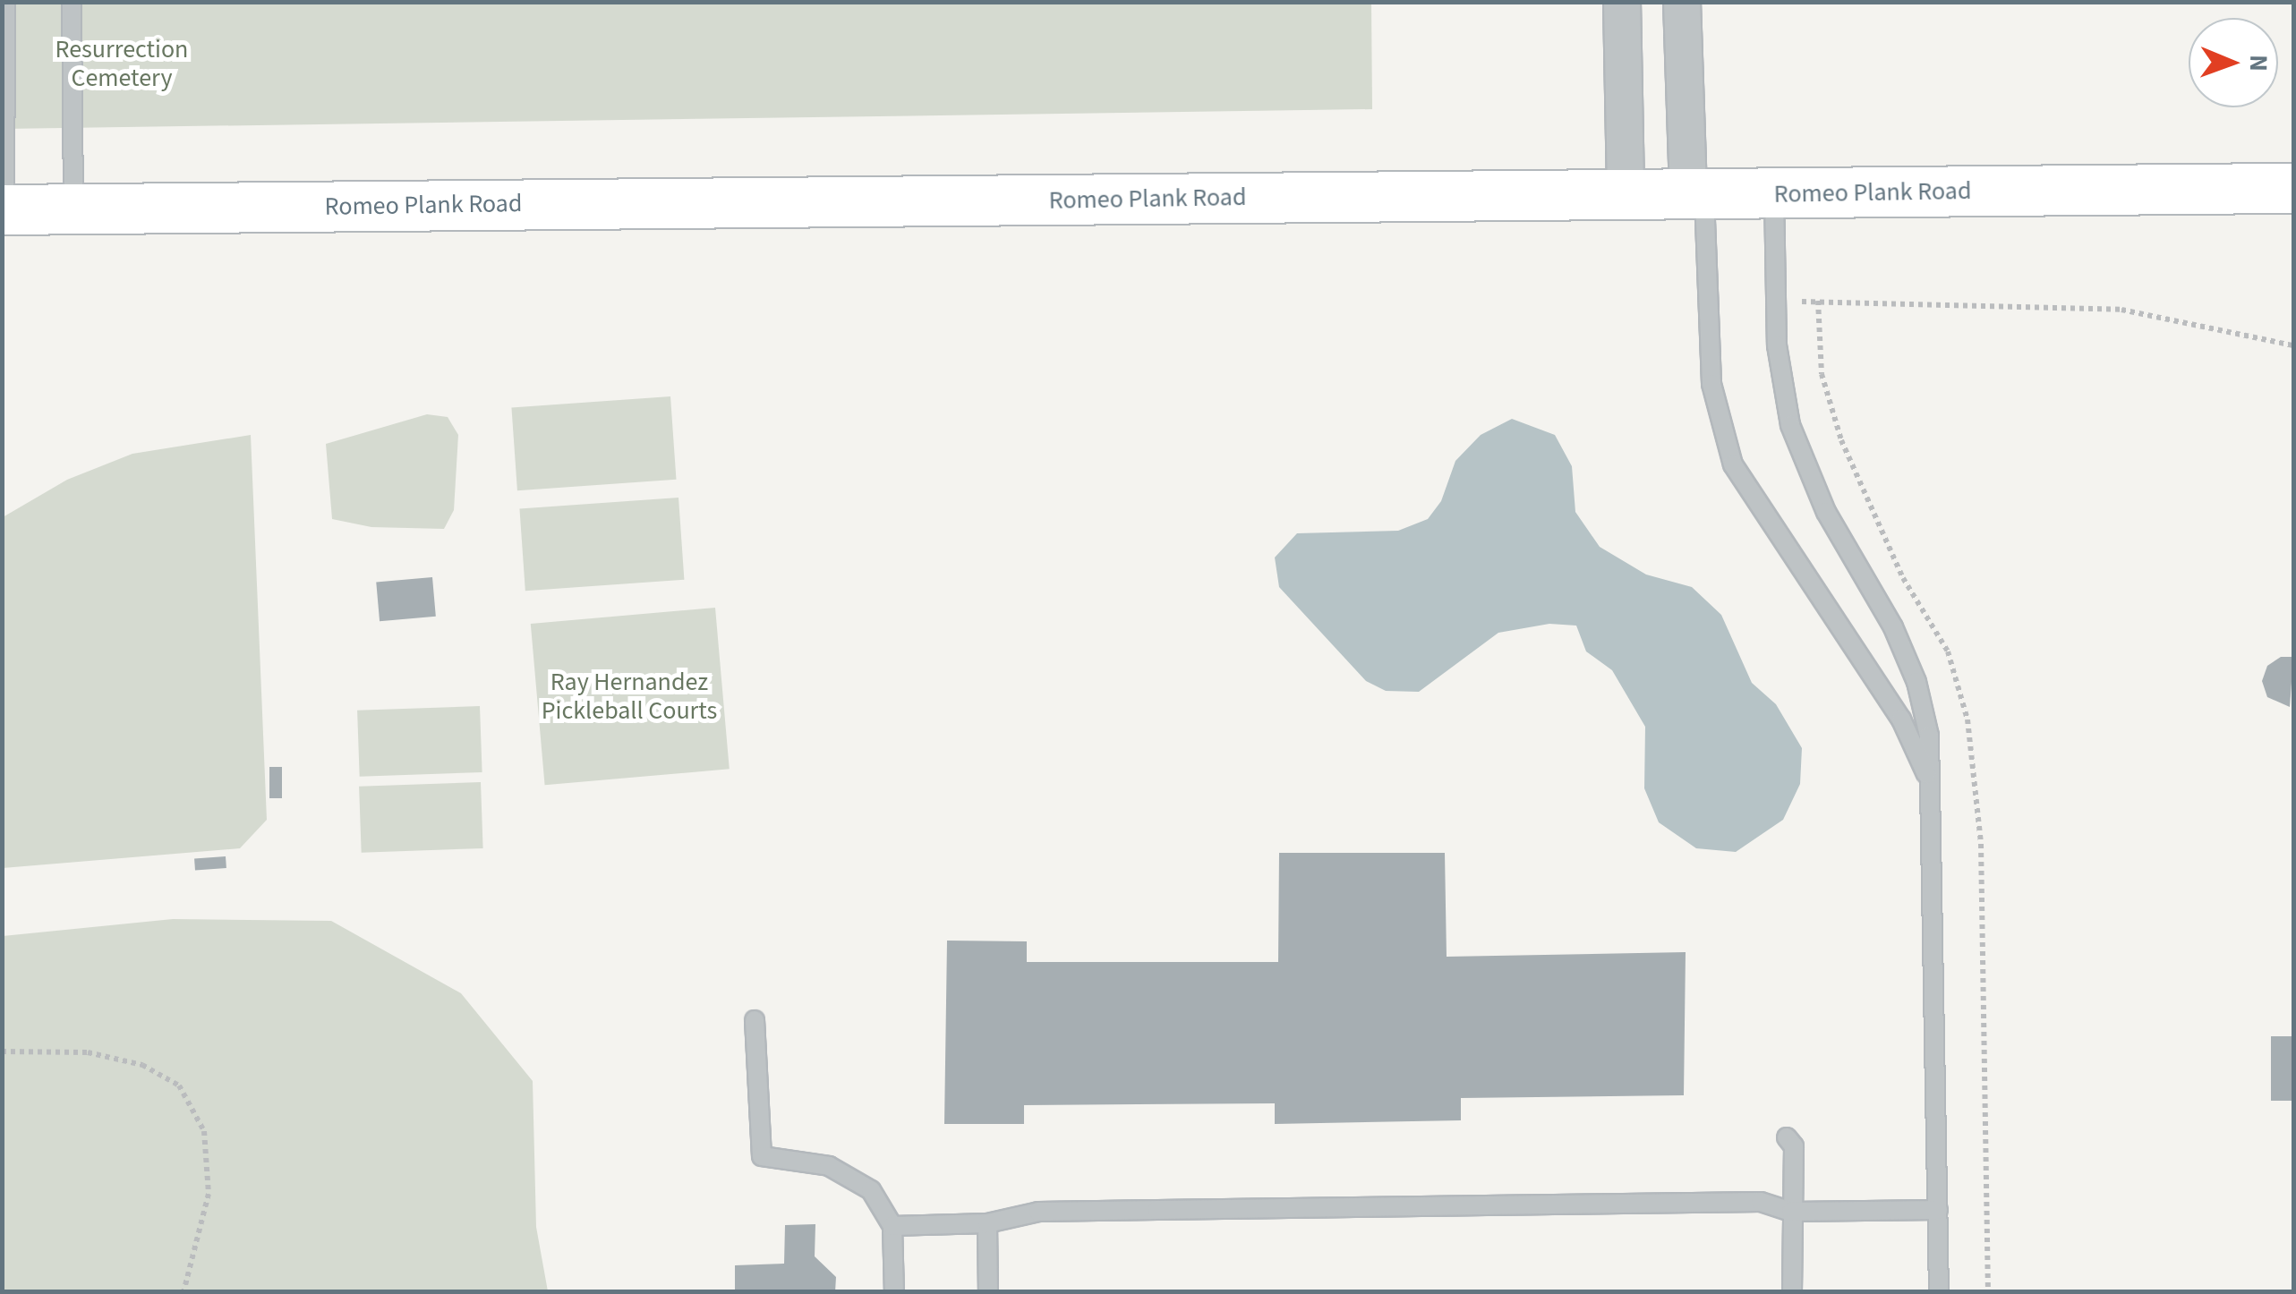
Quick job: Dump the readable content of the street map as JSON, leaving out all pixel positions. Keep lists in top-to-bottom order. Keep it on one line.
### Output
{"streets":{"street":["Romeo Plank Road"]},"parks":["Resurrection Cemetery","Ray Hernandez Pickleball Courts"],"north":"right"}
